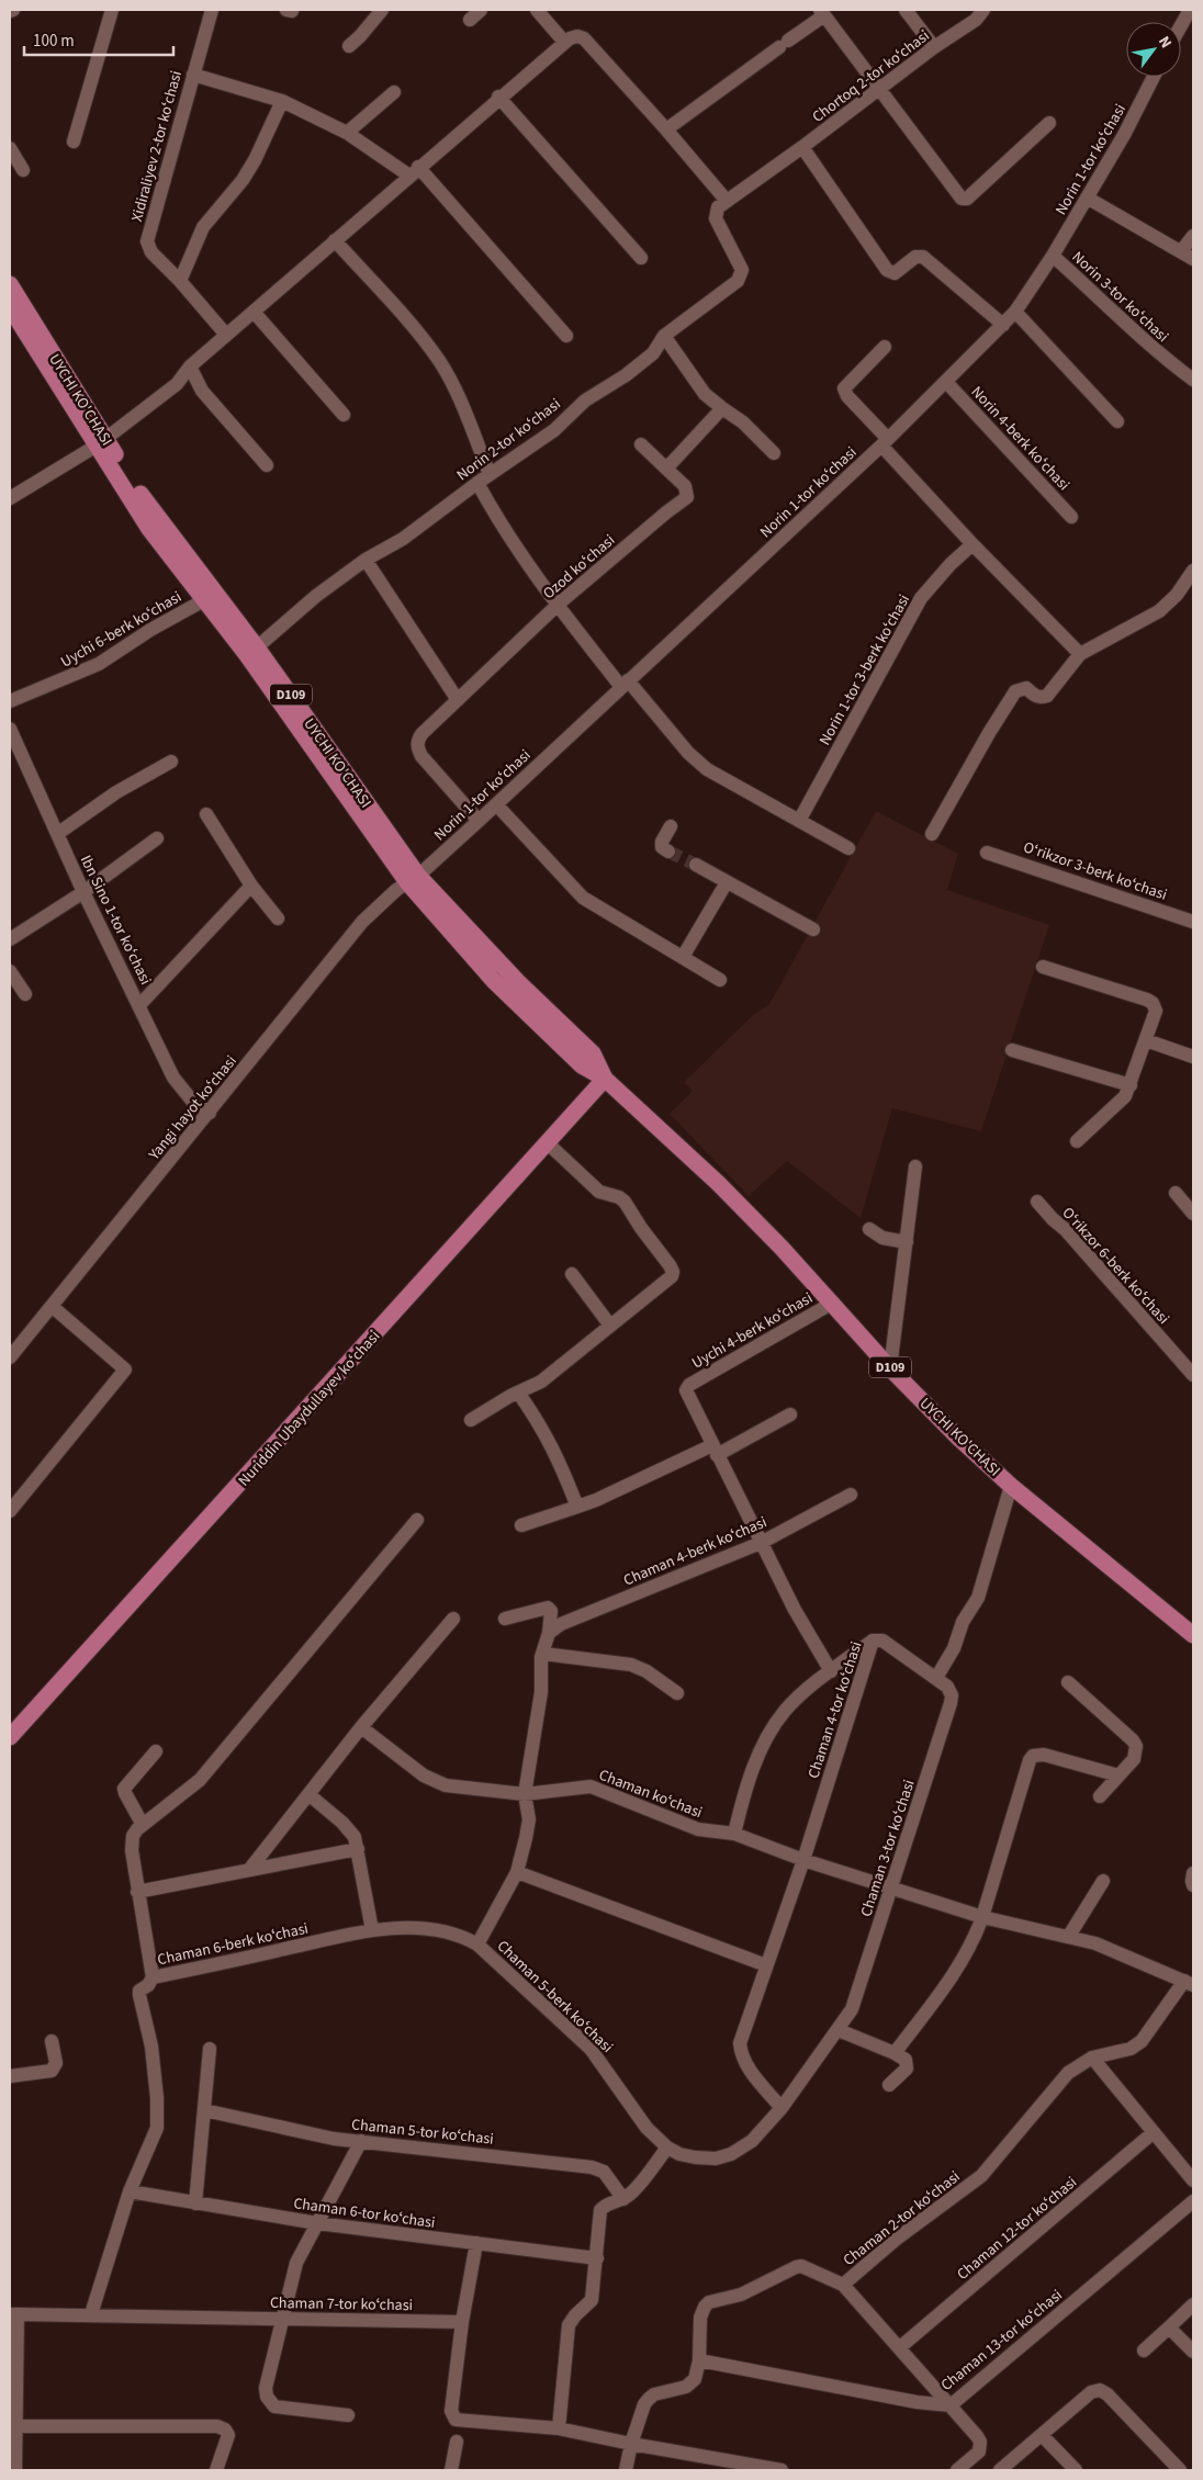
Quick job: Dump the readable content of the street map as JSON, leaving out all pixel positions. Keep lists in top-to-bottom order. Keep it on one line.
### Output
{"streets":{"main road":["UYCHI KO'CHASI","D109","Nuriddin Ubaydullayev koʻchasi"],"street":["Chortoq 2-tor koʻchasi","Xidiraliyev 2-tor koʻchasi","Norin 1-tor koʻchasi","Norin 3-tor koʻchasi","Norin 4-berk koʻchasi","Norin 2-tor koʻchasi","Ozod koʻchasi","Uychi 6-berk koʻchasi","Norin 1-tor 3-berk koʻchasi","Oʻrikzor 3-berk koʻchasi","Ibn Sino 1-tor koʻchasi","Yangi hayot koʻchasi","Oʻrikzor 6-berk koʻchasi","Uychi 4-berk koʻchasi","Chaman 4-berk koʻchasi","Chaman 4-tor koʻchasi","Chaman koʻchasi","Chaman 3-tor koʻchasi","Chaman 6-berk koʻchasi","Chaman 5-berk koʻchasi","Chaman 5-tor koʻchasi","Chaman 6-tor koʻchasi","Chaman 2-tor koʻchasi","Chaman 12-tor koʻchasi","Chaman 7-tor koʻchasi","Chaman 13-tor koʻchasi"]},"crossings":[["Chortoq 2-tor koʻchasi","Norin 2-tor koʻchasi"],["Norin 1-tor koʻchasi","Norin 3-tor koʻchasi"],["Norin 1-tor koʻchasi","UYCHI KO'CHASI"],["Norin 1-tor koʻchasi","Norin 4-berk koʻchasi"],["Norin 1-tor koʻchasi","Ozod koʻchasi"],["Norin 1-tor koʻchasi","Yangi hayot koʻchasi"],["UYCHI KO'CHASI","Norin 2-tor koʻchasi"],["UYCHI KO'CHASI","Uychi 6-berk koʻchasi"],["UYCHI KO'CHASI","Yangi hayot koʻchasi"],["UYCHI KO'CHASI","Uychi 4-berk koʻchasi"],["UYCHI KO'CHASI","Nuriddin Ubaydullayev koʻchasi"],["Ibn Sino 1-tor koʻchasi","Yangi hayot koʻchasi"],["Uychi 4-berk koʻchasi","Chaman 4-berk koʻchasi"],["Chaman 4-tor koʻchasi","Chaman 3-tor koʻchasi"],["Chaman 4-tor koʻchasi","Chaman 5-berk koʻchasi"],["Chaman 3-tor koʻchasi","Chaman 5-berk koʻchasi"],["Chaman 6-berk koʻchasi","Chaman 5-berk koʻchasi"],["Chaman 6-berk koʻchasi","Chaman 6-tor koʻchasi"],["Chaman 2-tor koʻchasi","Chaman 13-tor koʻchasi"]],"scale_bar":"100 m","north":"top right"}
